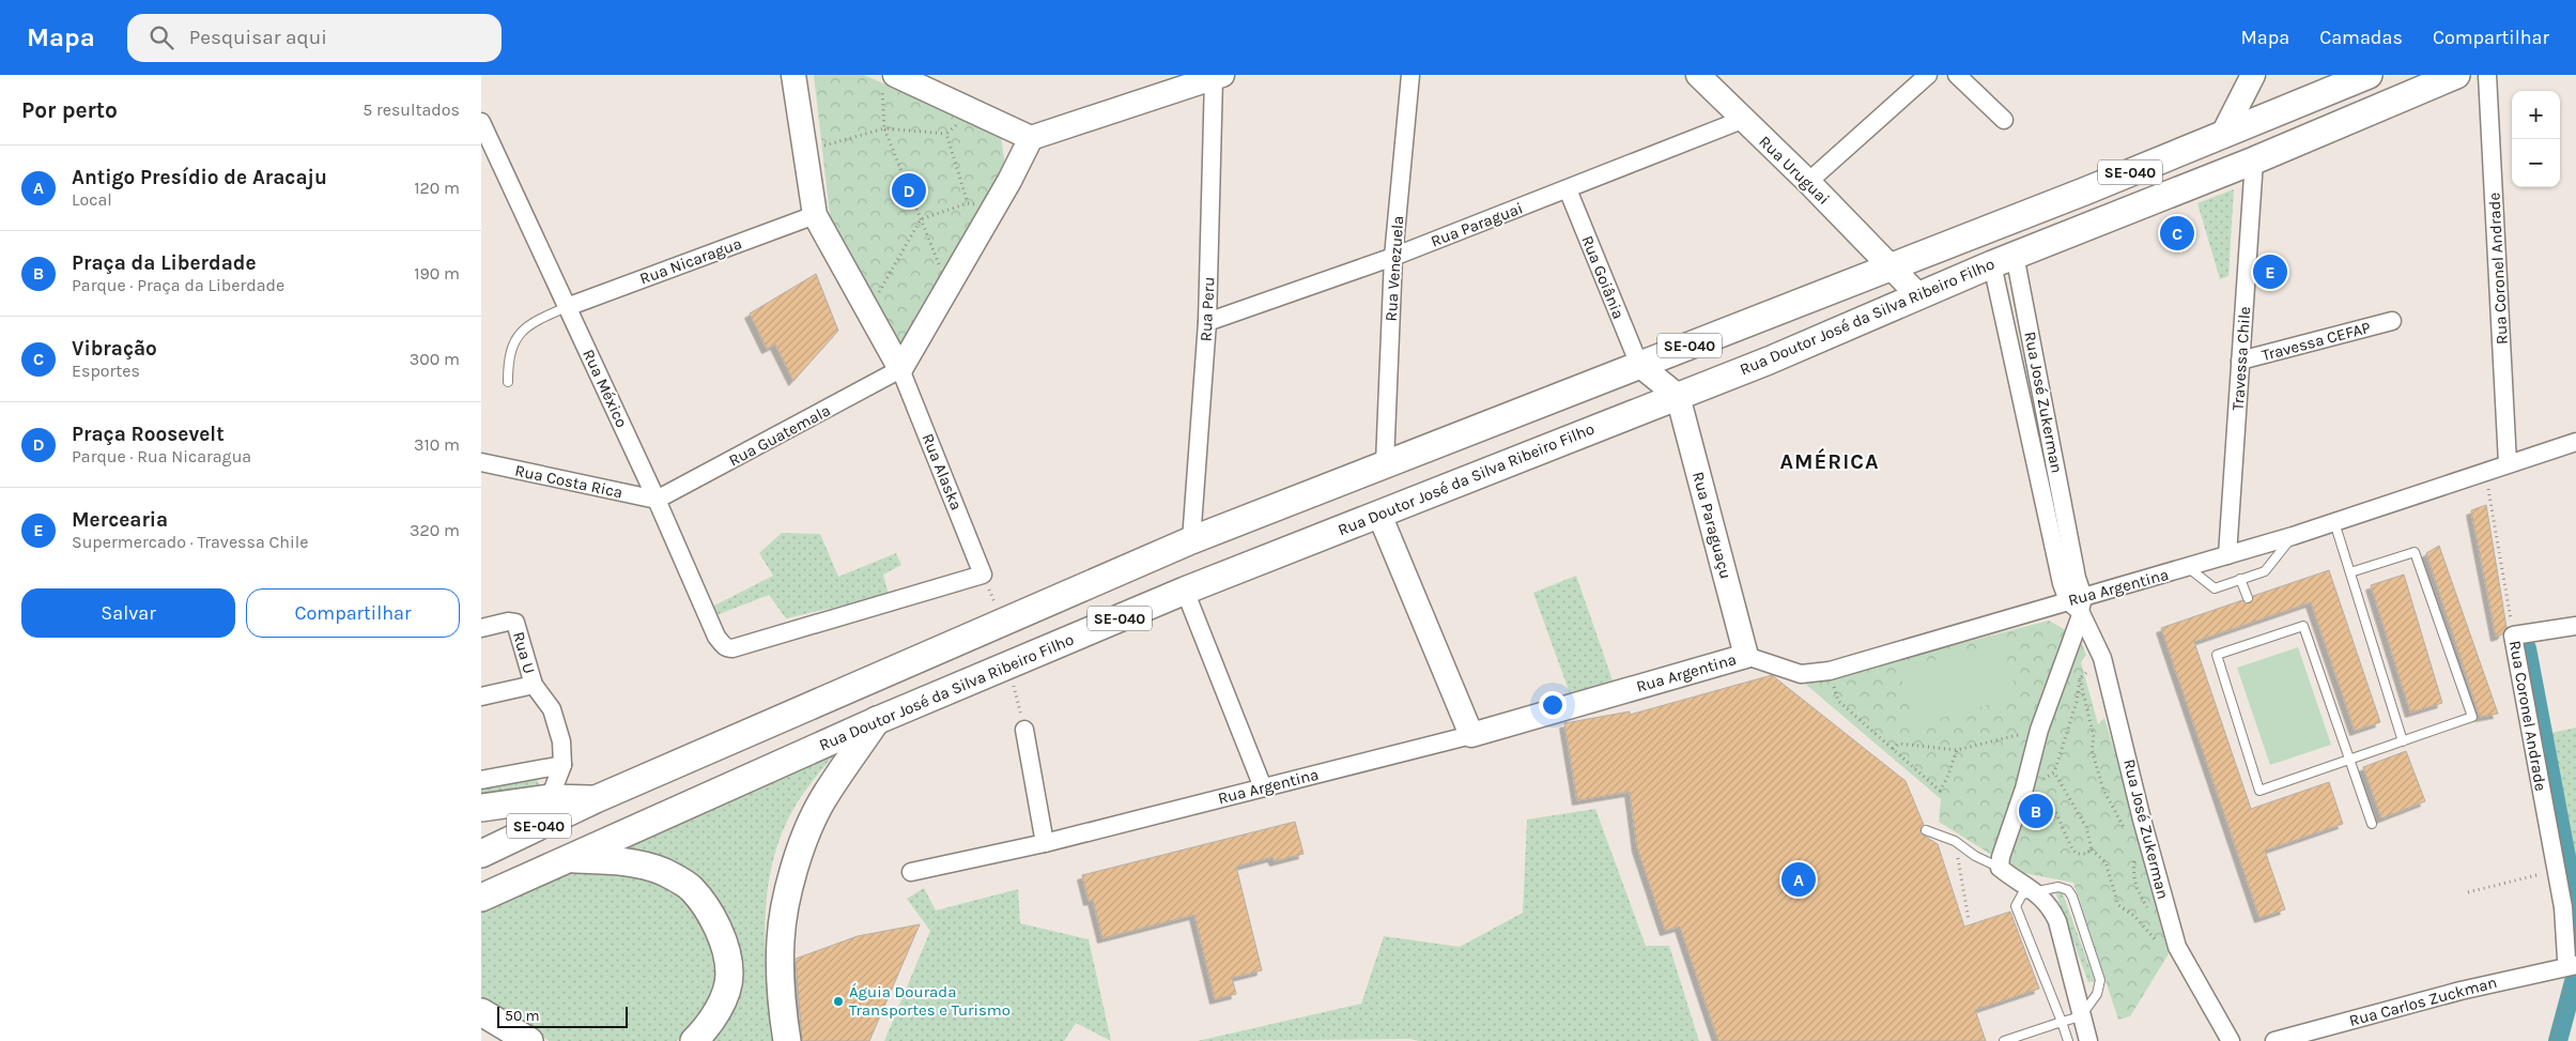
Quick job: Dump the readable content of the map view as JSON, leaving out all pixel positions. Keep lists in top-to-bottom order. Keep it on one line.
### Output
{"streets":{"main road":["SE-040","Rua Doutor José da Silva Ribeiro Filho"],"street":["Rua Uruguai","Rua Paraguai","Rua Nicaragua","Rua Venezuela","Rua Coronel Andrade","Rua Goiânia","Rua Peru","Travessa CEFAP","Travessa Chile","Rua México","Rua José Zukerman","Rua Guatemala","Rua Alaska","Rua Costa Rica","Rua Paraguaçu","Rua Argentina","Rua U","Rua Carlos Zuckman"]},"crossings":[["Rua Uruguai","SE-040"],["Rua Uruguai","Rua Paraguai"],["Rua Uruguai","Rua Doutor José da Silva Ribeiro Filho"],["SE-040","Rua Venezuela"],["SE-040","Rua Goiânia"],["SE-040","Rua Peru"],["Rua Paraguai","Rua Venezuela"],["Rua Paraguai","Rua Goiânia"],["Rua Paraguai","Rua Peru"],["Rua Nicaragua","Rua México"],["Rua Coronel Andrade","Rua Argentina"],["Rua Coronel Andrade","Rua Carlos Zuckman"],["Rua Doutor José da Silva Ribeiro Filho","Travessa Chile"],["Rua Doutor José da Silva Ribeiro Filho","Rua José Zukerman"],["Rua Doutor José da Silva Ribeiro Filho","Rua Paraguaçu"],["Travessa CEFAP","Travessa Chile"],["Travessa Chile","Rua Argentina"],["Rua México","Rua Guatemala"],["Rua México","Rua Alaska"],["Rua México","Rua Costa Rica"],["Rua José Zukerman","Rua Argentina"],["Rua Guatemala","Rua Alaska"],["Rua Guatemala","Rua Costa Rica"],["Rua Paraguaçu","Rua Argentina"]],"districts":["AMÉRICA"],"places":["Águia Dourada Transportes e Turismo"],"scale_bar":"50 m","page":{"header":"Mapa","search":"Pesquisar aqui","nav":["Mapa","Camadas","Compartilhar"],"heading":["Por perto","5 resultados"],"map_buttons":["+","−"],"list":[{"mark":"A","name":"Antigo Presídio de Aracaju","note":"Local","value":"120 m"},{"mark":"B","name":"Praça da Liberdade","note":"Parque · Praça da Liberdade","value":"190 m"},{"mark":"C","name":"Vibração","note":"Esportes","value":"300 m"},{"mark":"D","name":"Praça Roosevelt","note":"Parque · Rua Nicaragua","value":"310 m"},{"mark":"E","name":"Mercearia","note":"Supermercado · Travessa Chile","value":"320 m"}],"pins":["D","C","E","B","A"],"buttons":["Salvar","Compartilhar"],"scale":"50 m"}}
